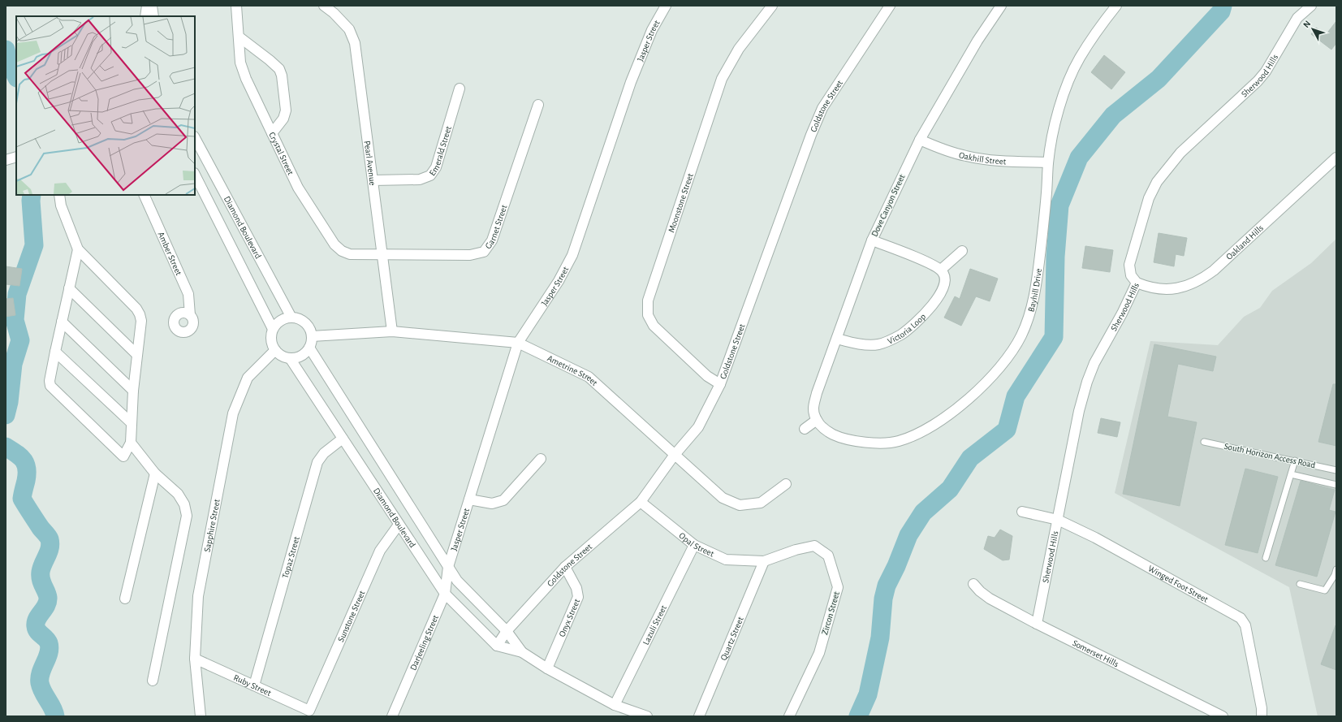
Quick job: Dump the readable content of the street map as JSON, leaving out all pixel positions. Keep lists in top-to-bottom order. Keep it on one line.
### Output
{"streets":{"street":["Jasper Street","Sherwood Hills","Goldstone Street","Emerald Street","Crystal Street","Oakhill Street","Pearl Avenue","Moonstone Street","Dove Canyon Street","Diamond Boulevard","Garnet Street","Oakland Hills","Amber Street","Bayhill Drive","Victoria Loop","Ametrine Street","Sapphire Street","Opal Street","Topaz Street","Winged Foot Street","Zircon Street","Sunstone Street","Onyx Street","Lazuli Street","Quartz Street","Darjeeling Street","Somerset Hills","Ruby Street"],"lane":["South Horizon Access Road"]},"crossings":[["Jasper Street","Diamond Boulevard"],["Jasper Street","Ametrine Street"],["Jasper Street","Darjeeling Street"],["Sherwood Hills","Oakland Hills"],["Sherwood Hills","Winged Foot Street"],["Sherwood Hills","Somerset Hills"],["Goldstone Street","Moonstone Street"],["Goldstone Street","Diamond Boulevard"],["Goldstone Street","Ametrine Street"],["Goldstone Street","Opal Street"],["Goldstone Street","Onyx Street"],["Emerald Street","Pearl Avenue"],["Crystal Street","Pearl Avenue"],["Crystal Street","Garnet Street"],["Oakhill Street","Dove Canyon Street"],["Oakhill Street","Bayhill Drive"],["Pearl Avenue","Garnet Street"],["Pearl Avenue","Ametrine Street"],["Dove Canyon Street","Bayhill Drive"],["Dove Canyon Street","Victoria Loop"],["Diamond Boulevard","Ametrine Street"],["Diamond Boulevard","Sapphire Street"],["Diamond Boulevard","Topaz Street"],["Diamond Boulevard","Sunstone Street"],["Diamond Boulevard","Onyx Street"],["Diamond Boulevard","Lazuli Street"],["Diamond Boulevard","Darjeeling Street"],["Ametrine Street","Sapphire Street"],["Sapphire Street","Ruby Street"],["Opal Street","Zircon Street"],["Opal Street","Lazuli Street"],["Opal Street","Quartz Street"],["Topaz Street","Ruby Street"],["Zircon Street","Quartz Street"],["Sunstone Street","Ruby Street"]],"north":"top left"}
